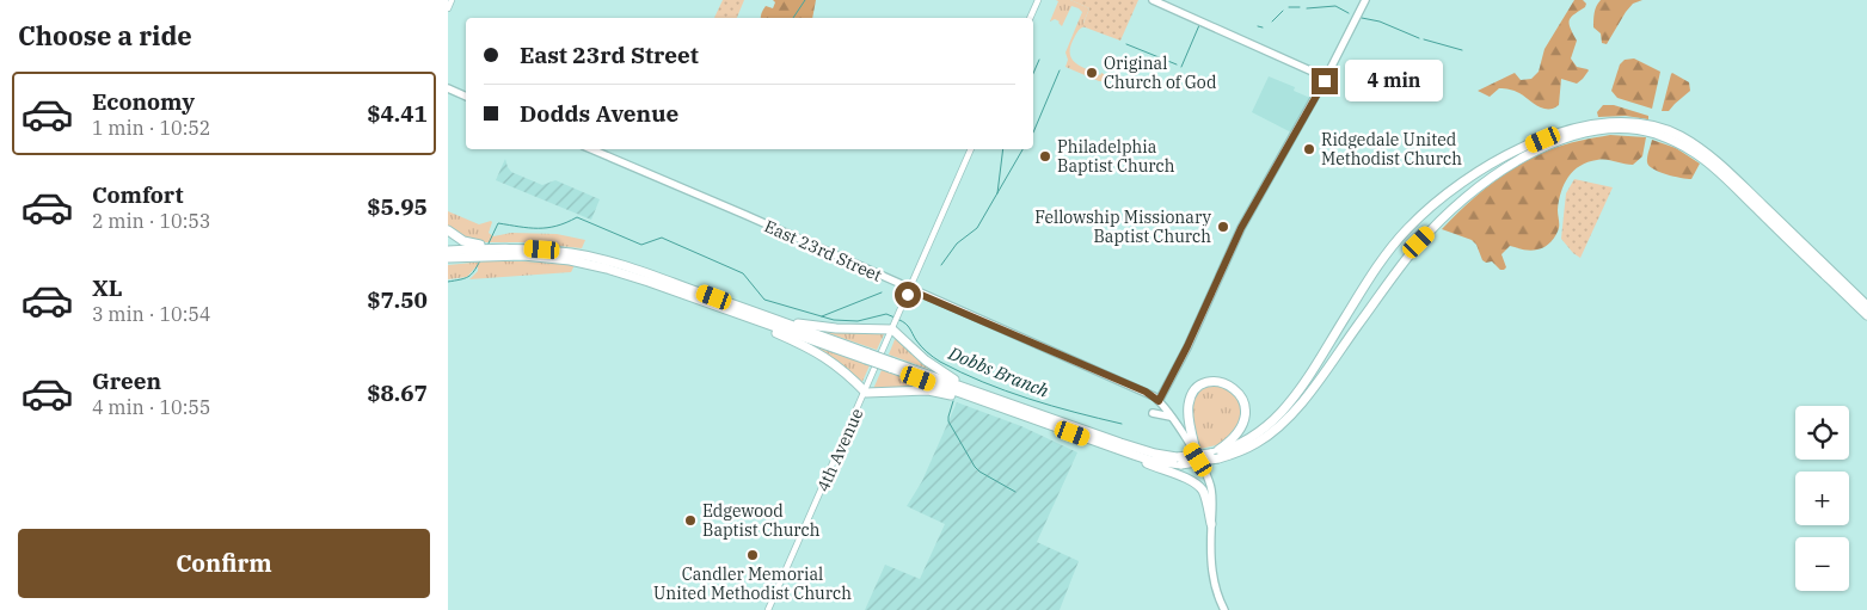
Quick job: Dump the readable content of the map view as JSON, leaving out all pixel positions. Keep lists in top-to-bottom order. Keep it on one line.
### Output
{"streets":{"main road":["East 23rd Street","4th Avenue"]},"crossings":[["East 23rd Street","4th Avenue"]],"water":["Dobbs Branch"],"places":["Original Church of God","Ridgedale United Methodist Church","Philadelphia Baptist Church","Fellowship Missionary Baptist Church","Edgewood Baptist Church","Candler Memorial United Methodist Church"],"page":{"heading":"Choose a ride","banner":["East 23rd Street","Dodds Avenue"],"bubble":"4 min","list":[{"name":"Economy","note":"1 min · 10:52","value":"$4.41"},{"name":"Comfort","note":"2 min · 10:53","value":"$5.95"},{"name":"XL","note":"3 min · 10:54","value":"$7.50"},{"name":"Green","note":"4 min · 10:55","value":"$8.67"}],"map_buttons":["+","−"],"buttons":"Confirm"}}
